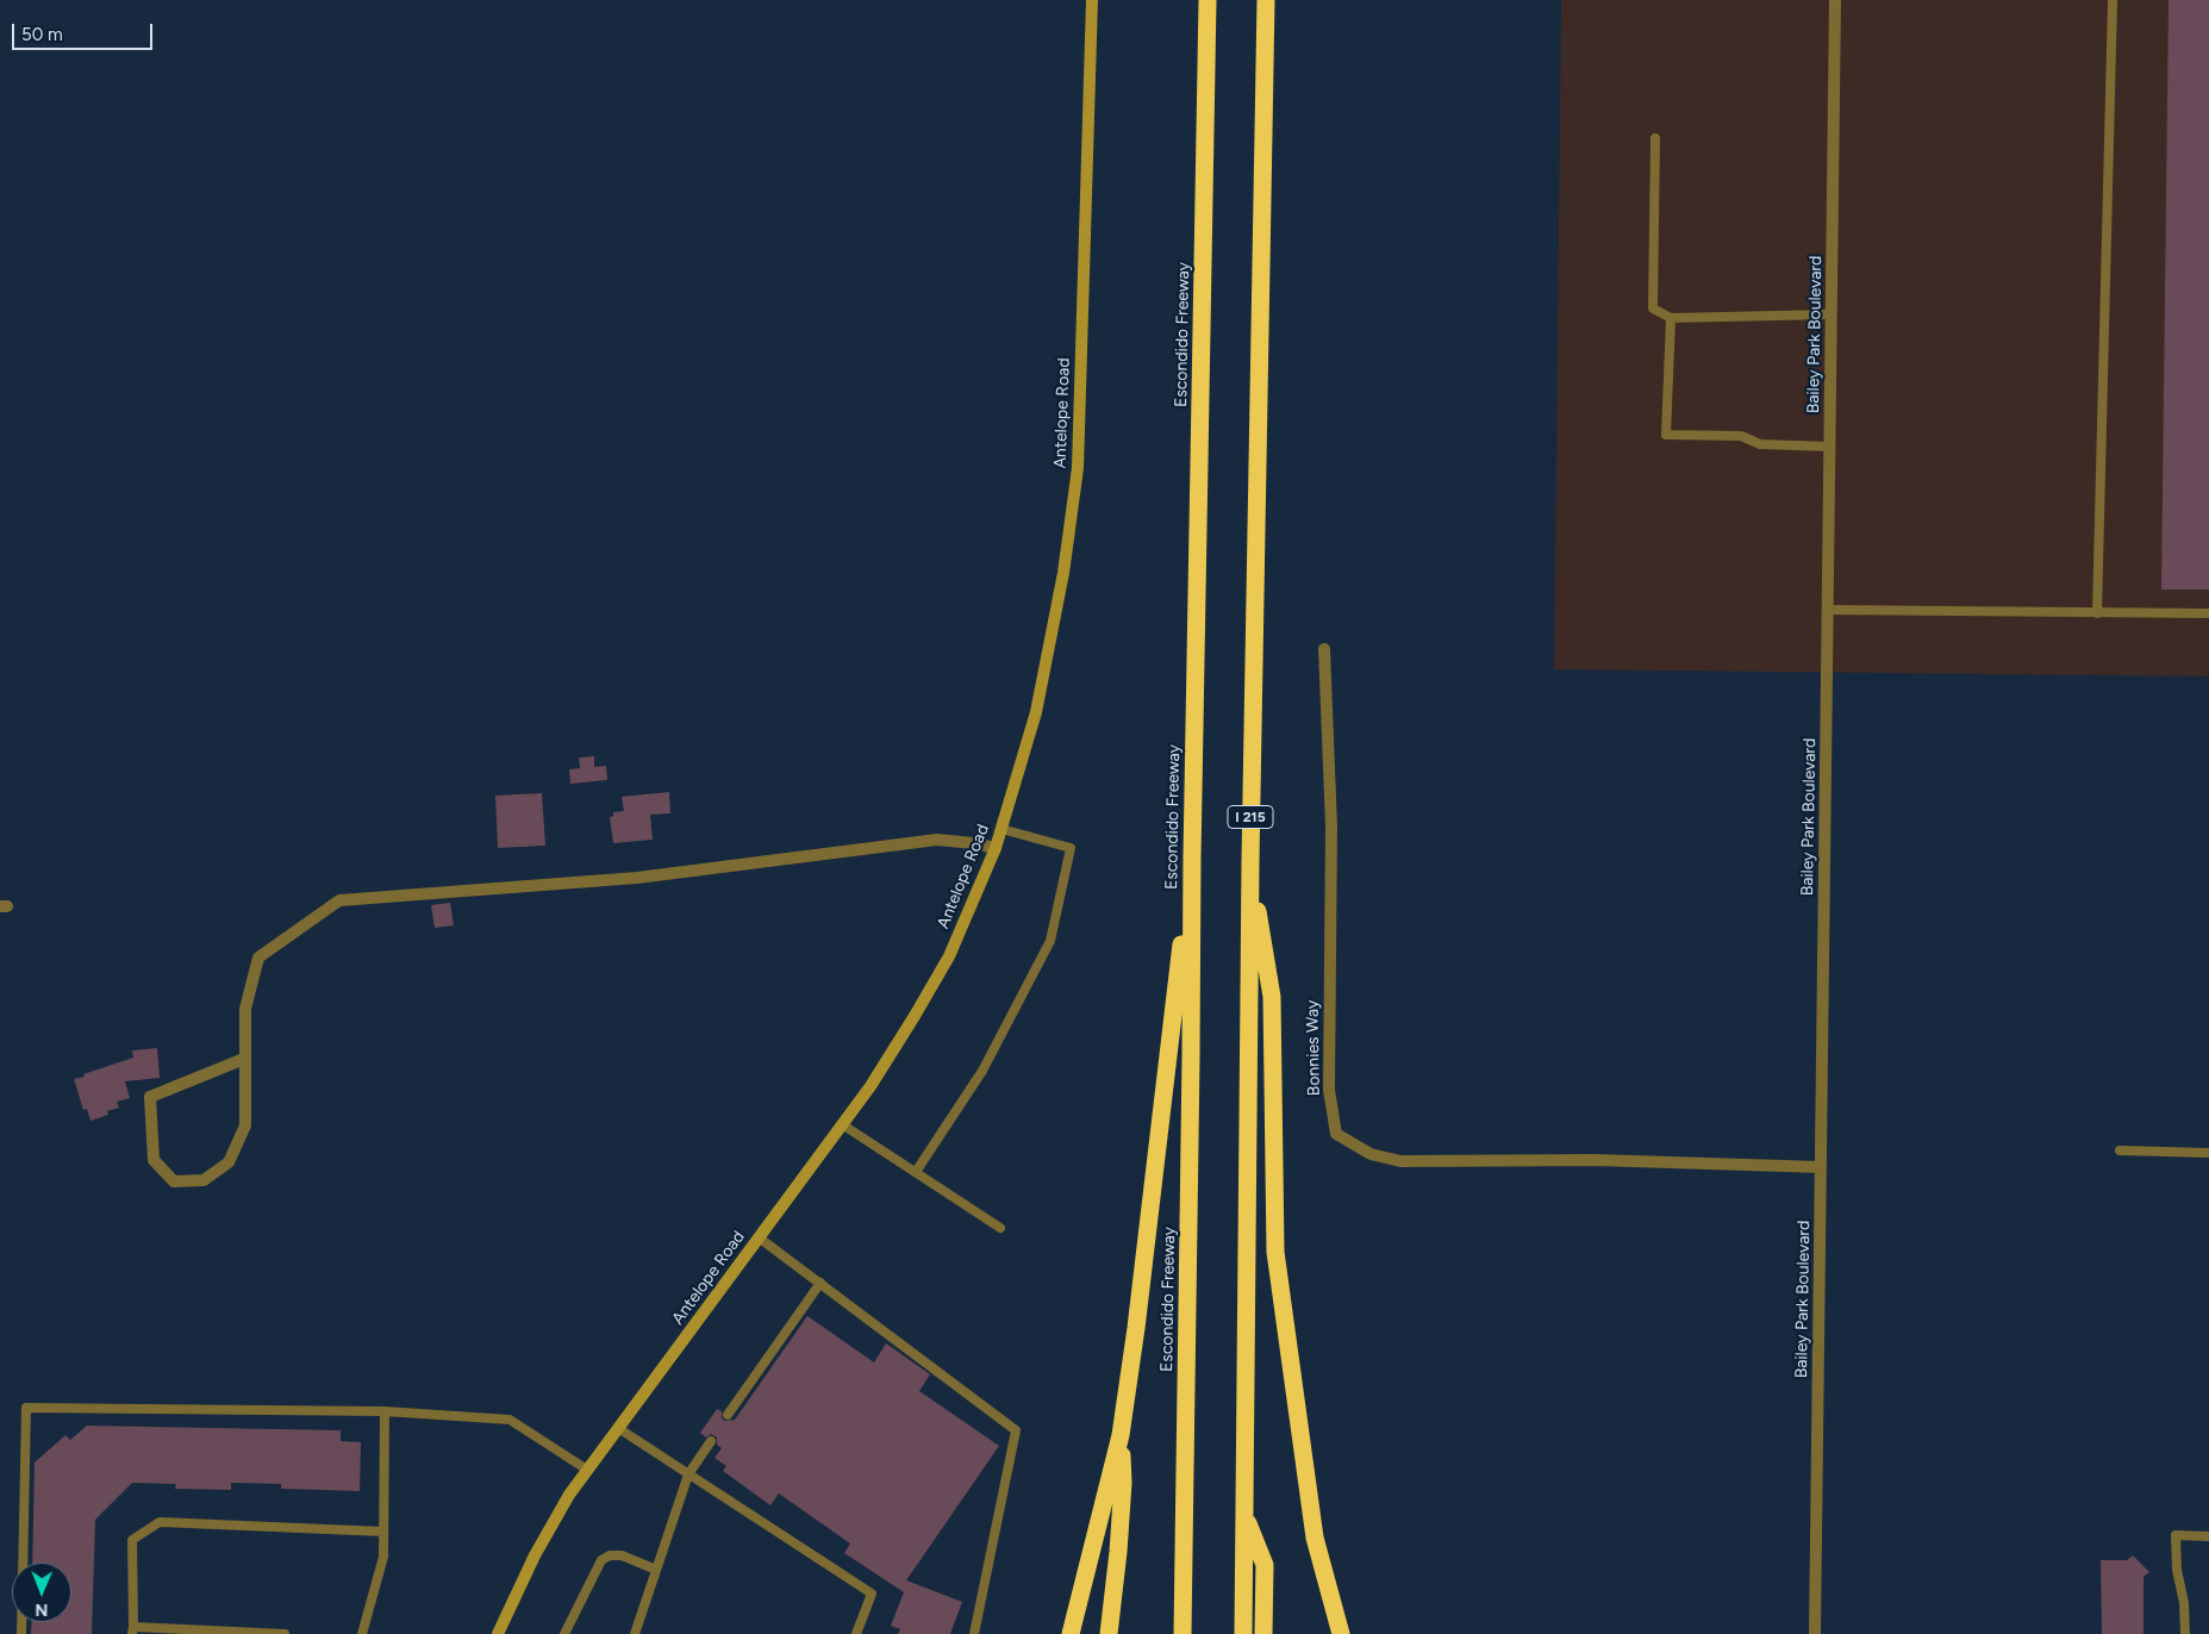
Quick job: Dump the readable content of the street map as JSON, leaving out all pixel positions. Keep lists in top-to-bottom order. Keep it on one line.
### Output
{"streets":{"highway":["Escondido Freeway","I 215"],"main road":["Antelope Road"],"street":["Bailey Park Boulevard","Bonnies Way"]},"crossings":[["Bailey Park Boulevard","Bonnies Way"]],"scale_bar":"50 m","north":"bottom"}
